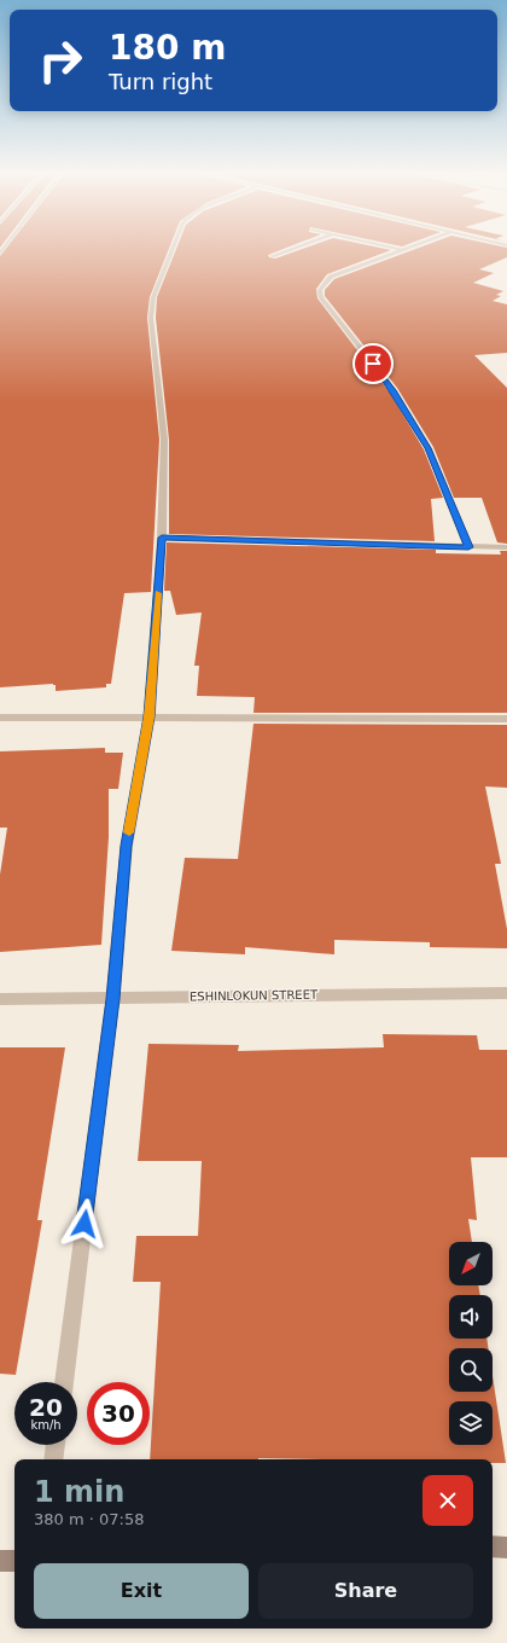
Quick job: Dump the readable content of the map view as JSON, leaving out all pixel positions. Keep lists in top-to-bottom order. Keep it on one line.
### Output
{"streets":{"street":["ESHINLOKUN STREET"]},"north":"bottom left","page":{"turn":["180 m","Turn right"],"speed":"20 km/h","limit":"30","heading":["1 min","380 m · 07:58"],"buttons":["Exit","Share"]}}
